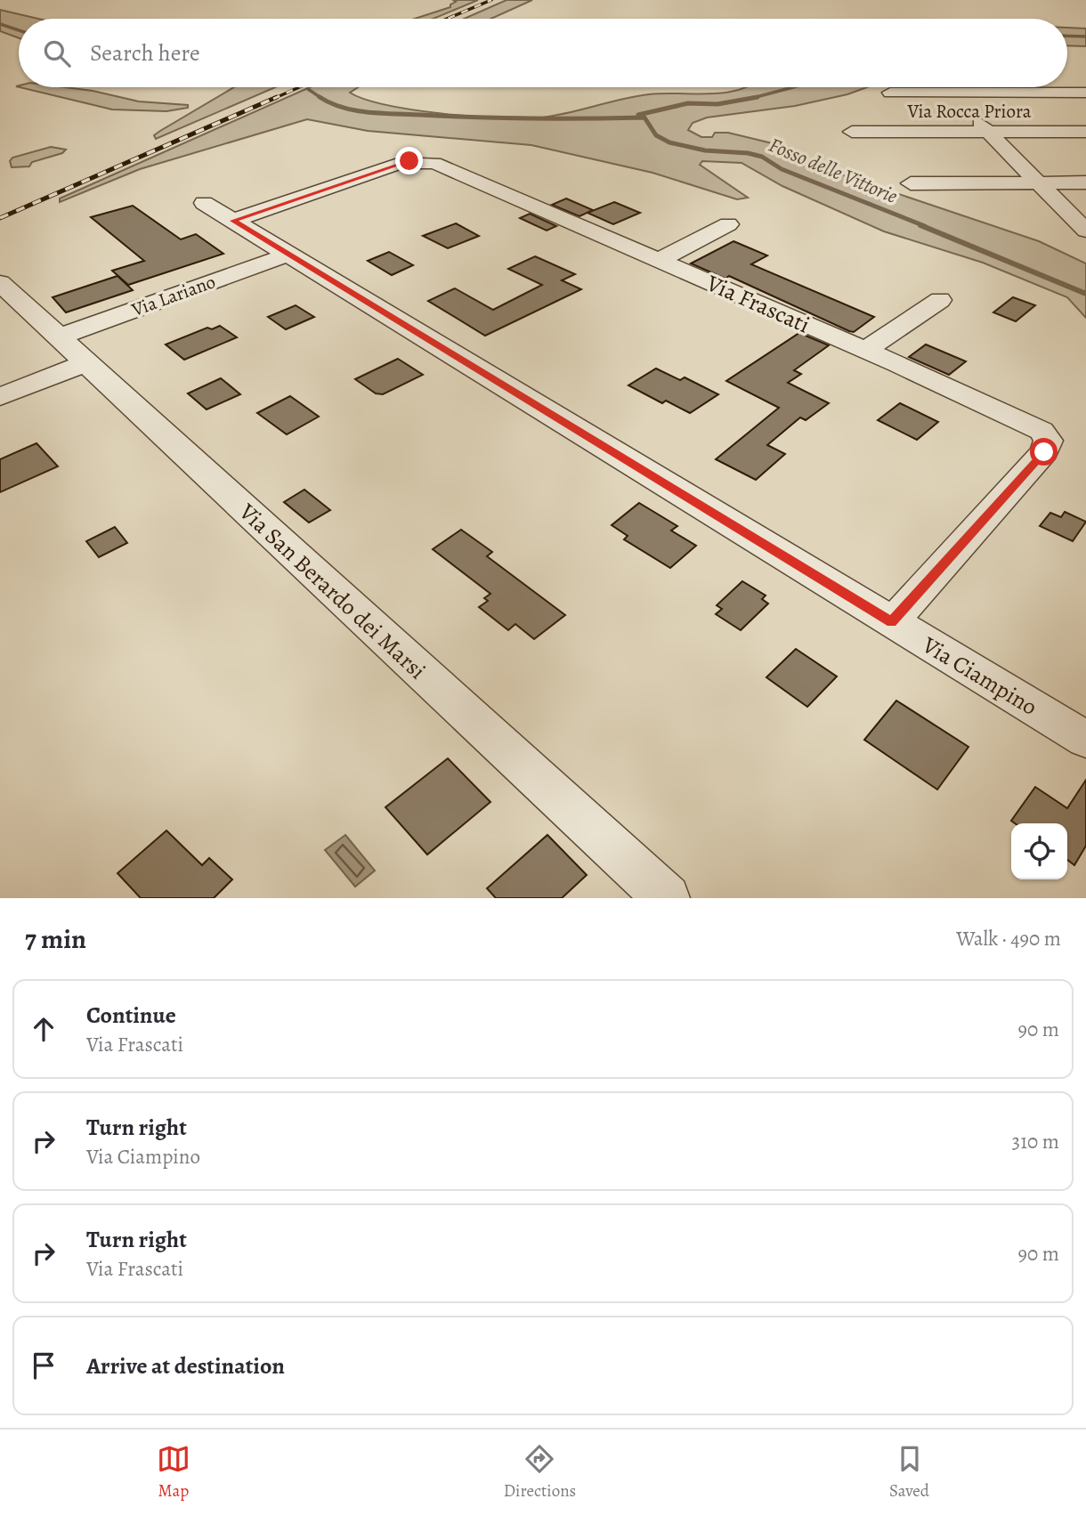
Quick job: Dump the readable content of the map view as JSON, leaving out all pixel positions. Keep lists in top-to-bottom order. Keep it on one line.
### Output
{"streets":{"street":["Via Rocca Priora","Via Lariano","Via Frascati","Via San Berardo dei Marsi","Via Ciampino"]},"crossings":[["Via Lariano","Via San Berardo dei Marsi"],["Via Lariano","Via Ciampino"],["Via Frascati","Via Ciampino"]],"water":["Fosso delle Vittorie"],"page":{"search":"Search here","heading":["7 min","Walk · 490 m"],"list":[["Continue","Via Frascati","90 m"],["Turn right","Via Ciampino","310 m"],["Turn right","Via Frascati","90 m"],"Arrive at destination"],"nav":["Map","Directions","Saved"]}}
